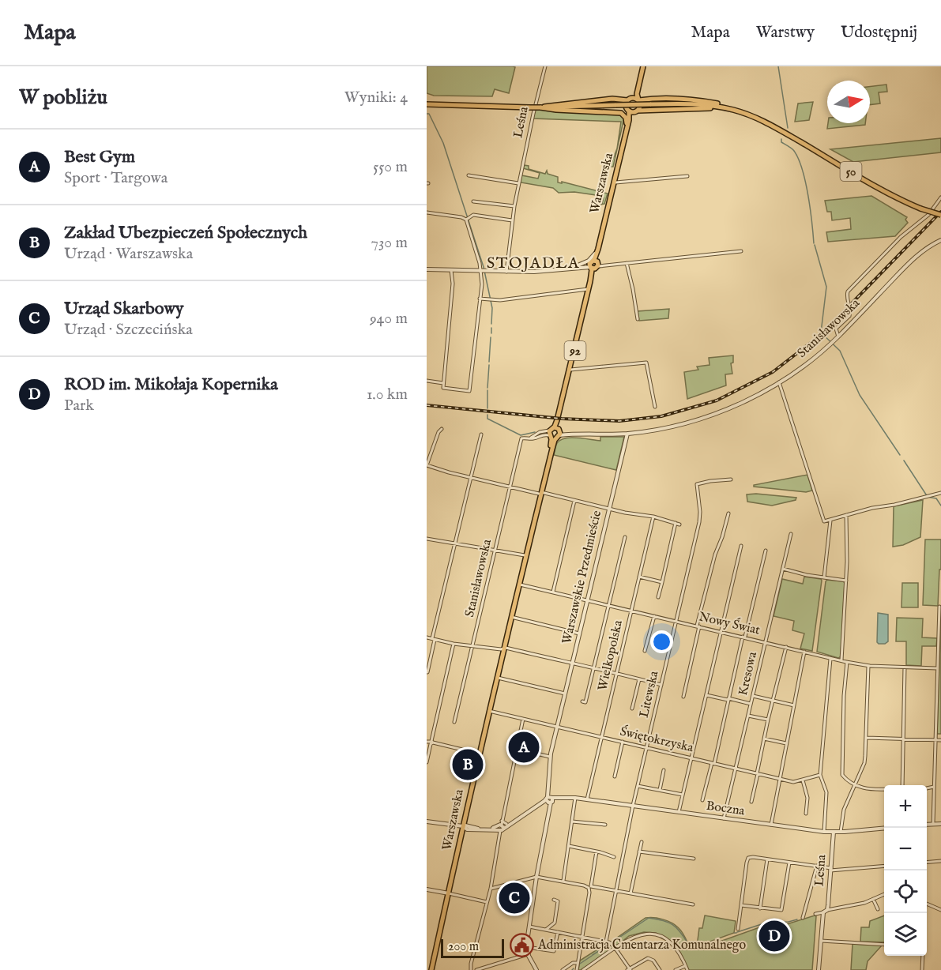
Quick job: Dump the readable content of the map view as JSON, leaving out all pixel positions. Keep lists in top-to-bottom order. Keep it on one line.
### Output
{"streets":{"main road":["50","Warszawska","92"],"street":["Leśna","Stanisławowska","Warszawskie Przedmieście","Nowy Świat","Wielkopolska","Kresowa","Litewska","Świętokrzyska","Boczna"]},"crossings":[["Leśna","Boczna"],["Warszawska","Stanisławowska"],["Warszawska","92"],["Warszawska","Nowy Świat"],["Warszawska","Świętokrzyska"],["Stanisławowska","Warszawskie Przedmieście"],["Warszawskie Przedmieście","Nowy Świat"],["Warszawskie Przedmieście","Świętokrzyska"],["Warszawskie Przedmieście","Boczna"],["Nowy Świat","Wielkopolska"],["Nowy Świat","Kresowa"],["Nowy Świat","Litewska"],["Wielkopolska","Świętokrzyska"],["Wielkopolska","Boczna"],["Kresowa","Świętokrzyska"],["Kresowa","Boczna"],["Litewska","Świętokrzyska"],["Litewska","Boczna"]],"districts":["STOJADŁA"],"places":{"public building":["Administracja Cmentarza Komunalnego"]},"scale_bar":"200 m","north":"right","page":{"header":"Mapa","nav":["Mapa","Warstwy","Udostępnij"],"heading":["W pobliżu","Wyniki: 4"],"list":[{"mark":"A","name":"Best Gym","note":"Sport · Targowa","value":"550 m"},{"mark":"B","name":"Zakład Ubezpieczeń Społecznych","note":"Urząd · Warszawska","value":"730 m"},{"mark":"C","name":"Urząd Skarbowy","note":"Urząd · Szczecińska","value":"940 m"},{"mark":"D","name":"ROD im. Mikołaja Kopernika","note":"Park","value":"1.0 km"}],"pins":["A","B","C","D"],"map_buttons":["+","−"],"scale":"200 m"}}
